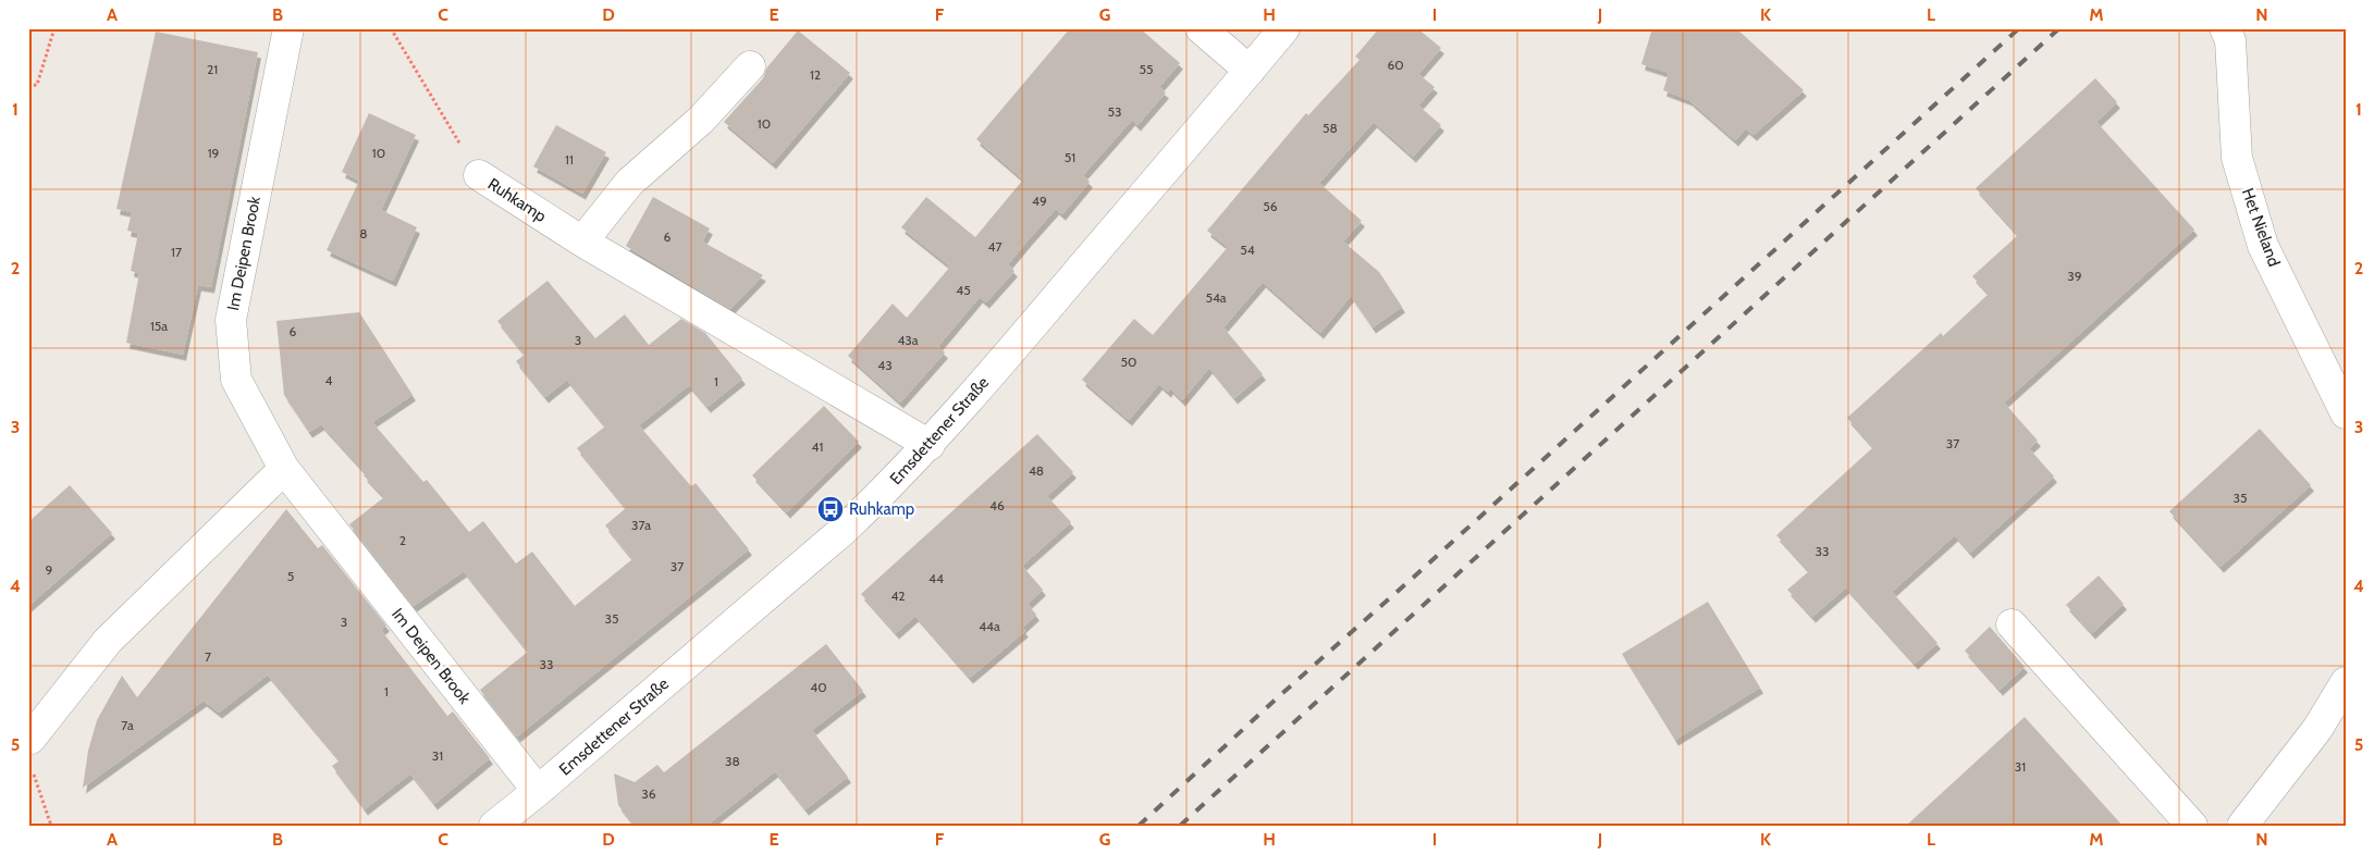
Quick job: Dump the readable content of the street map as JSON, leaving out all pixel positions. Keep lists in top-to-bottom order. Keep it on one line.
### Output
{"streets":{"street":["Ruhkamp","Het Nieland","Im Deipen Brook","Emsdettener Straße"]},"crossings":[["Ruhkamp","Emsdettener Straße"],["Im Deipen Brook","Emsdettener Straße"]],"places":{"bus stop":["Ruhkamp"]},"house_numbers":["60","21","55","12","53","10","58","19","10","51","11","49","56","8","6","47","54","17","39","45","54a","15a","6","3","43a","50","43","4","1","37","41","48","35","46","37a","2","33","37","9","5","44","42","35","3","44a","7","33","40","1","7a","31","38","31","36"],"grid":{"columns":["A","B","C","D","E","F","G","H","I","J","K","L","M","N"],"rows":["1","2","3","4","5"]}}
